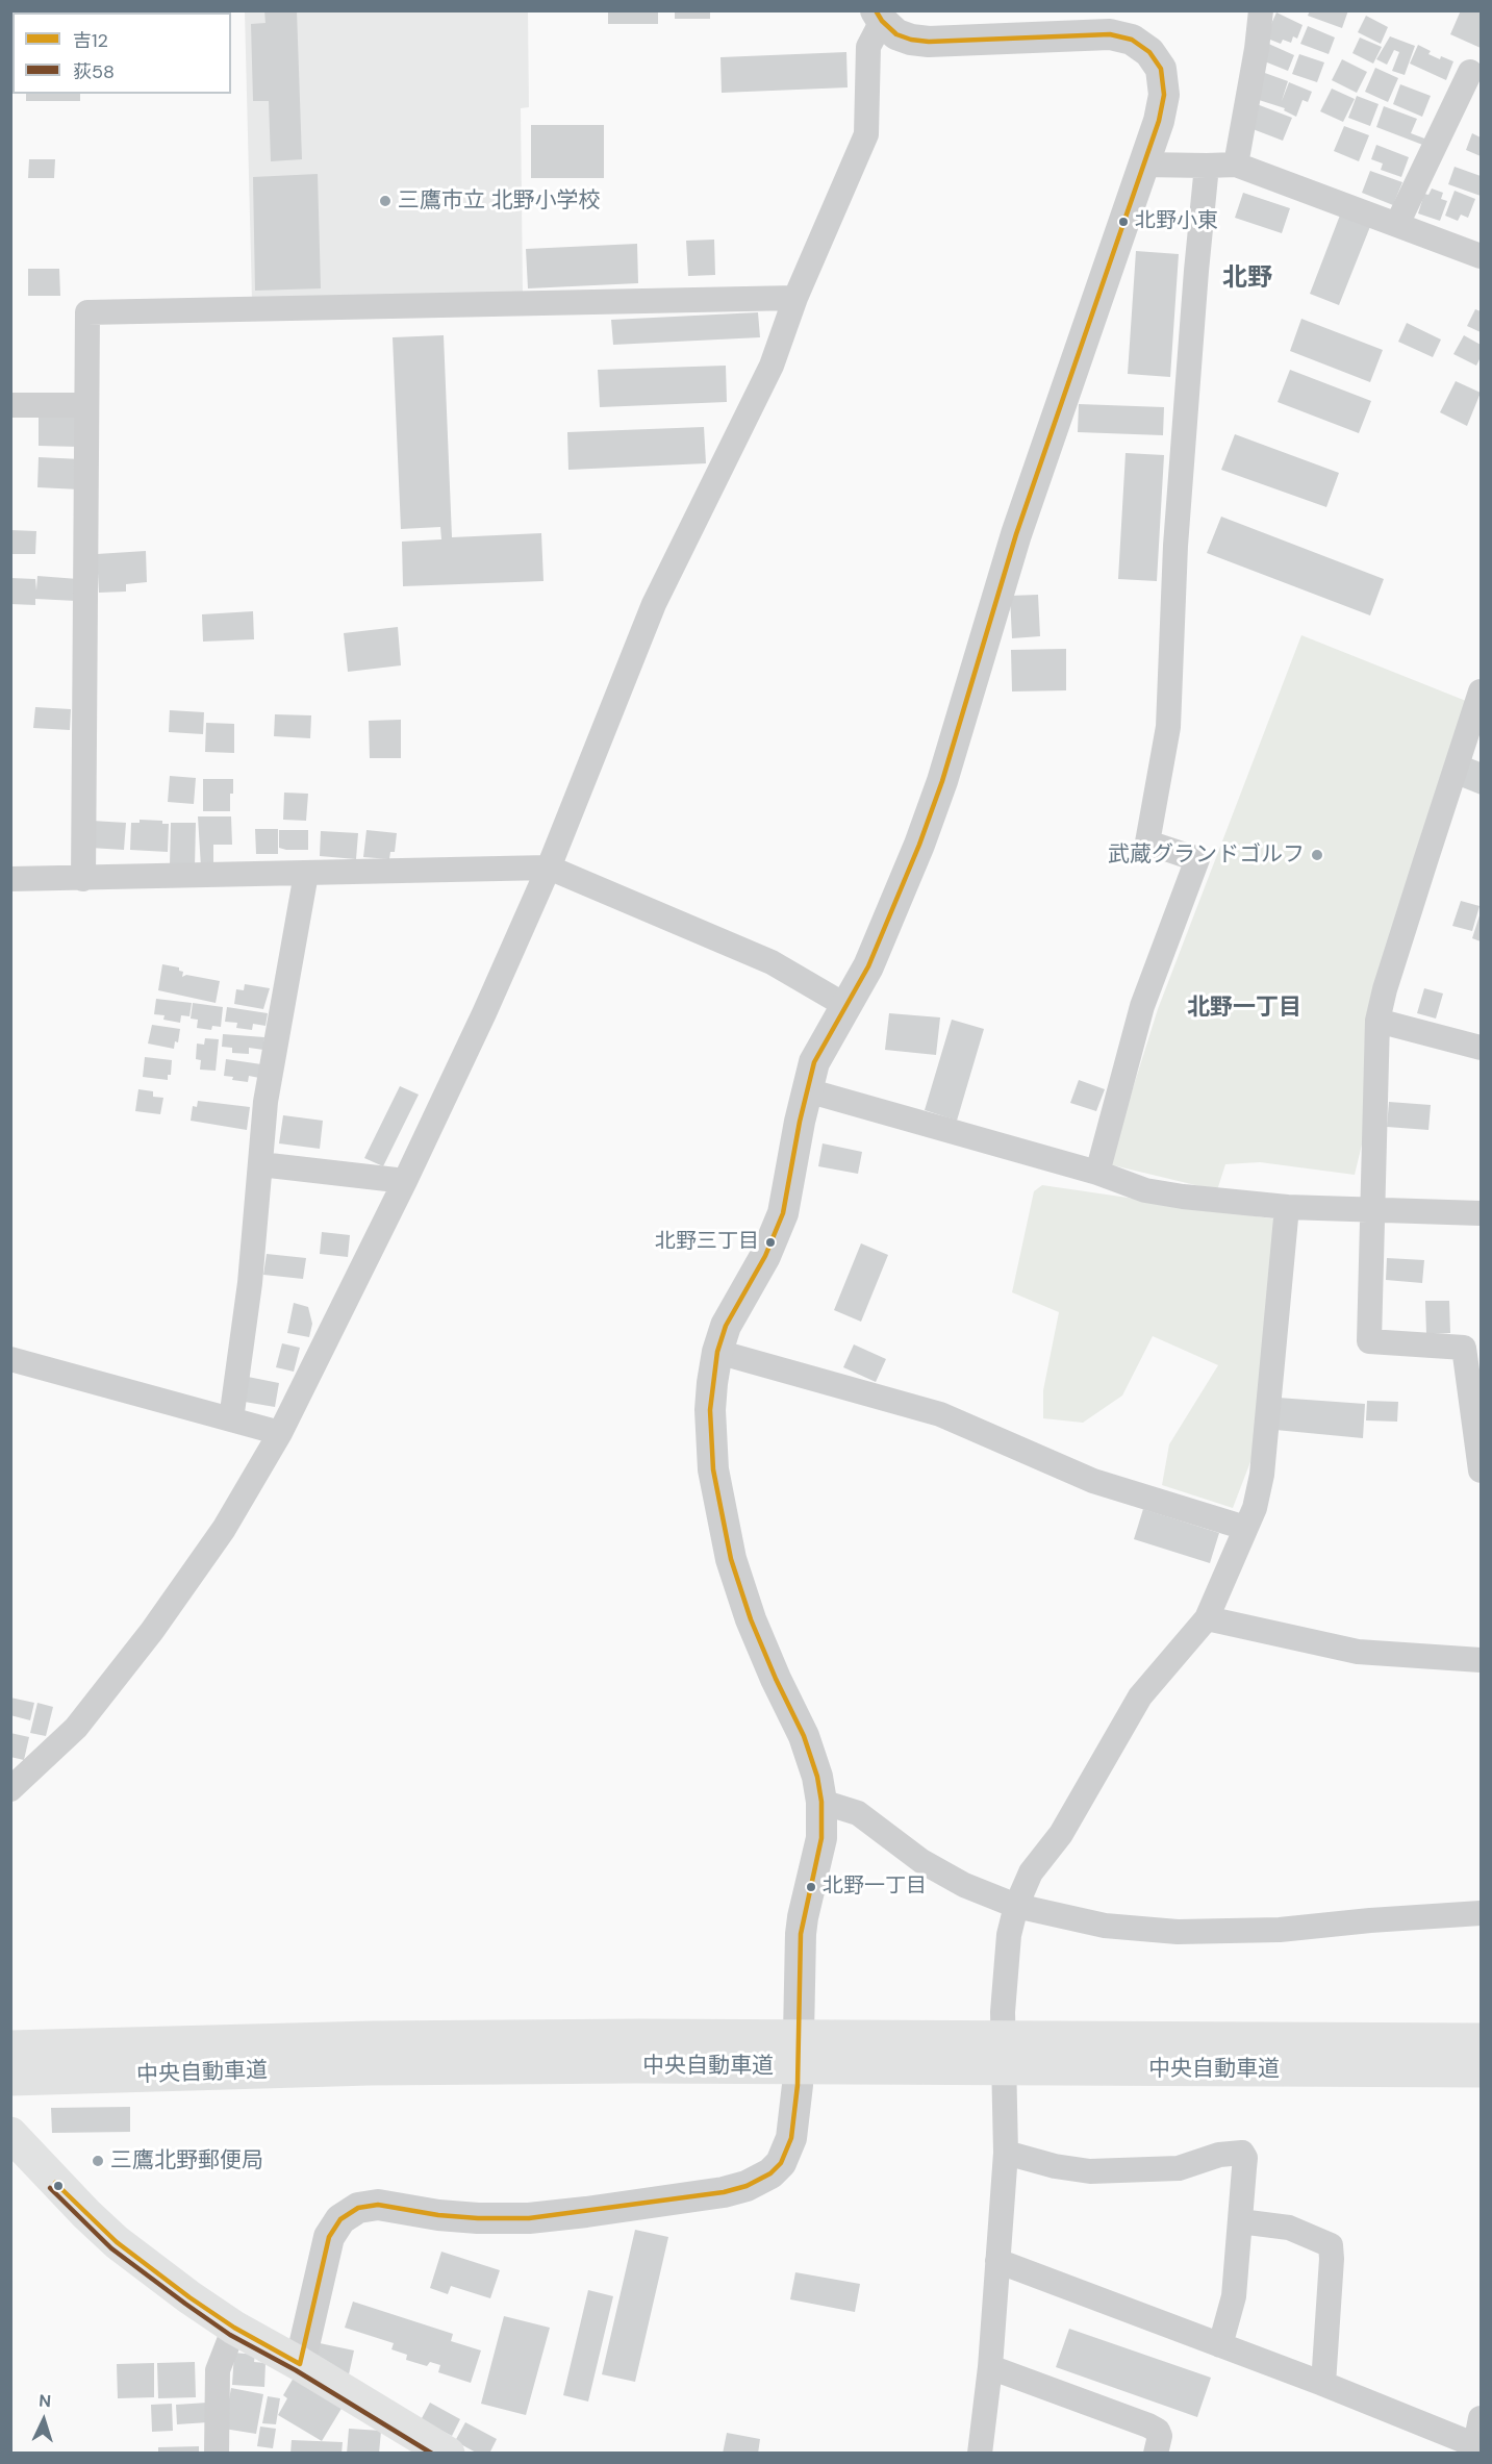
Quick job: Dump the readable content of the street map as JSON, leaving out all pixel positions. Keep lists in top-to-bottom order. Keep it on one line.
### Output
{"streets":{"main road":["中央自動車道"]},"districts":["北野","北野一丁目"],"places":["三鷹市立 北野小学校","北野小東","武蔵グランドゴルフ","北野三丁目","北野一丁目","三鷹北野郵便局"],"lines":["transit line 吉12","transit line 荻58"],"legend":["吉12","荻58"],"north":"top"}
